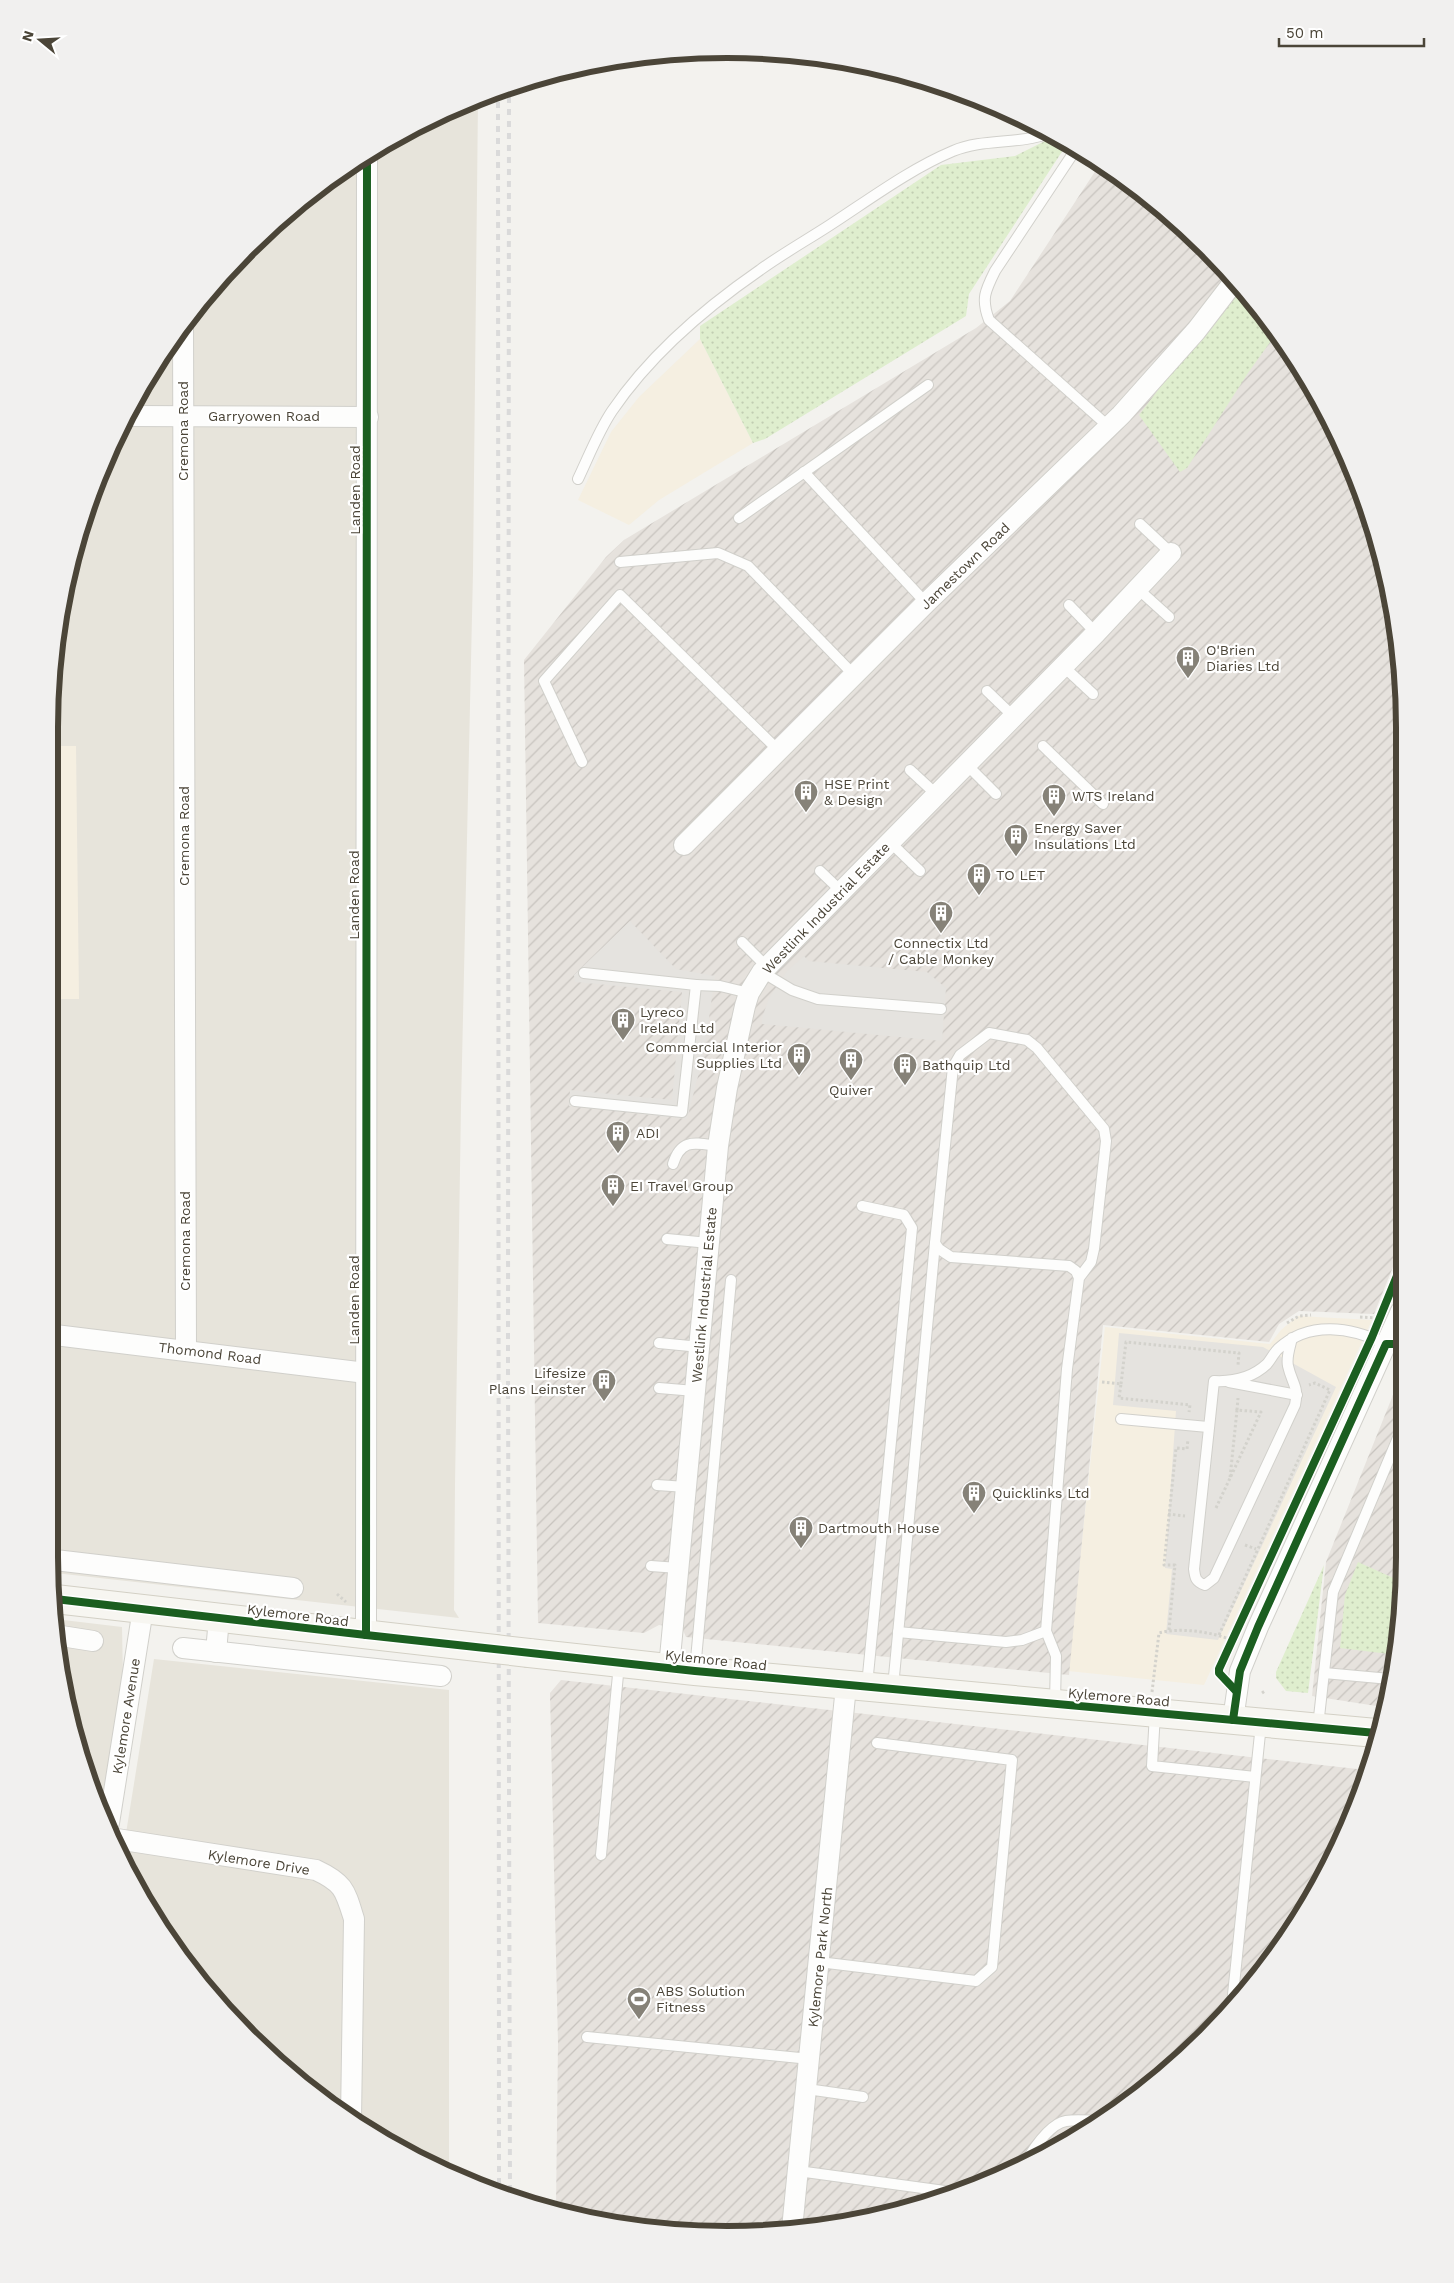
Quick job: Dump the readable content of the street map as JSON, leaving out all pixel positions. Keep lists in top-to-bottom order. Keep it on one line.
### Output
{"streets":{"main road":["Kylemore Road"],"street":["Garryowen Road","Cremona Road","Landen Road","Jamestown Road","Westlink Industrial Estate","Thomond Road","Kylemore Avenue","Kylemore Drive","Kylemore Park North"]},"crossings":[["Garryowen Road","Cremona Road"],["Garryowen Road","Landen Road"],["Cremona Road","Thomond Road"],["Landen Road","Thomond Road"],["Landen Road","Kylemore Road"],["Westlink Industrial Estate","Kylemore Road"],["Kylemore Road","Kylemore Avenue"],["Kylemore Road","Kylemore Park North"]],"places":{"building":["O'Brien Diaries Ltd","HSE Print & Design","WTS Ireland","Energy Saver Insulations Ltd","TO LET","Connectix Ltd / Cable Monkey","Lyreco Ireland Ltd","Commercial Interior Supplies Ltd","Quiver","Bathquip Ltd","ADI","EI Travel Group","Lifesize Plans Leinster","Quicklinks Ltd","Dartmouth House"],"sports":["ABS Solution Fitness"]},"scale_bar":"50 m","north":"left"}
